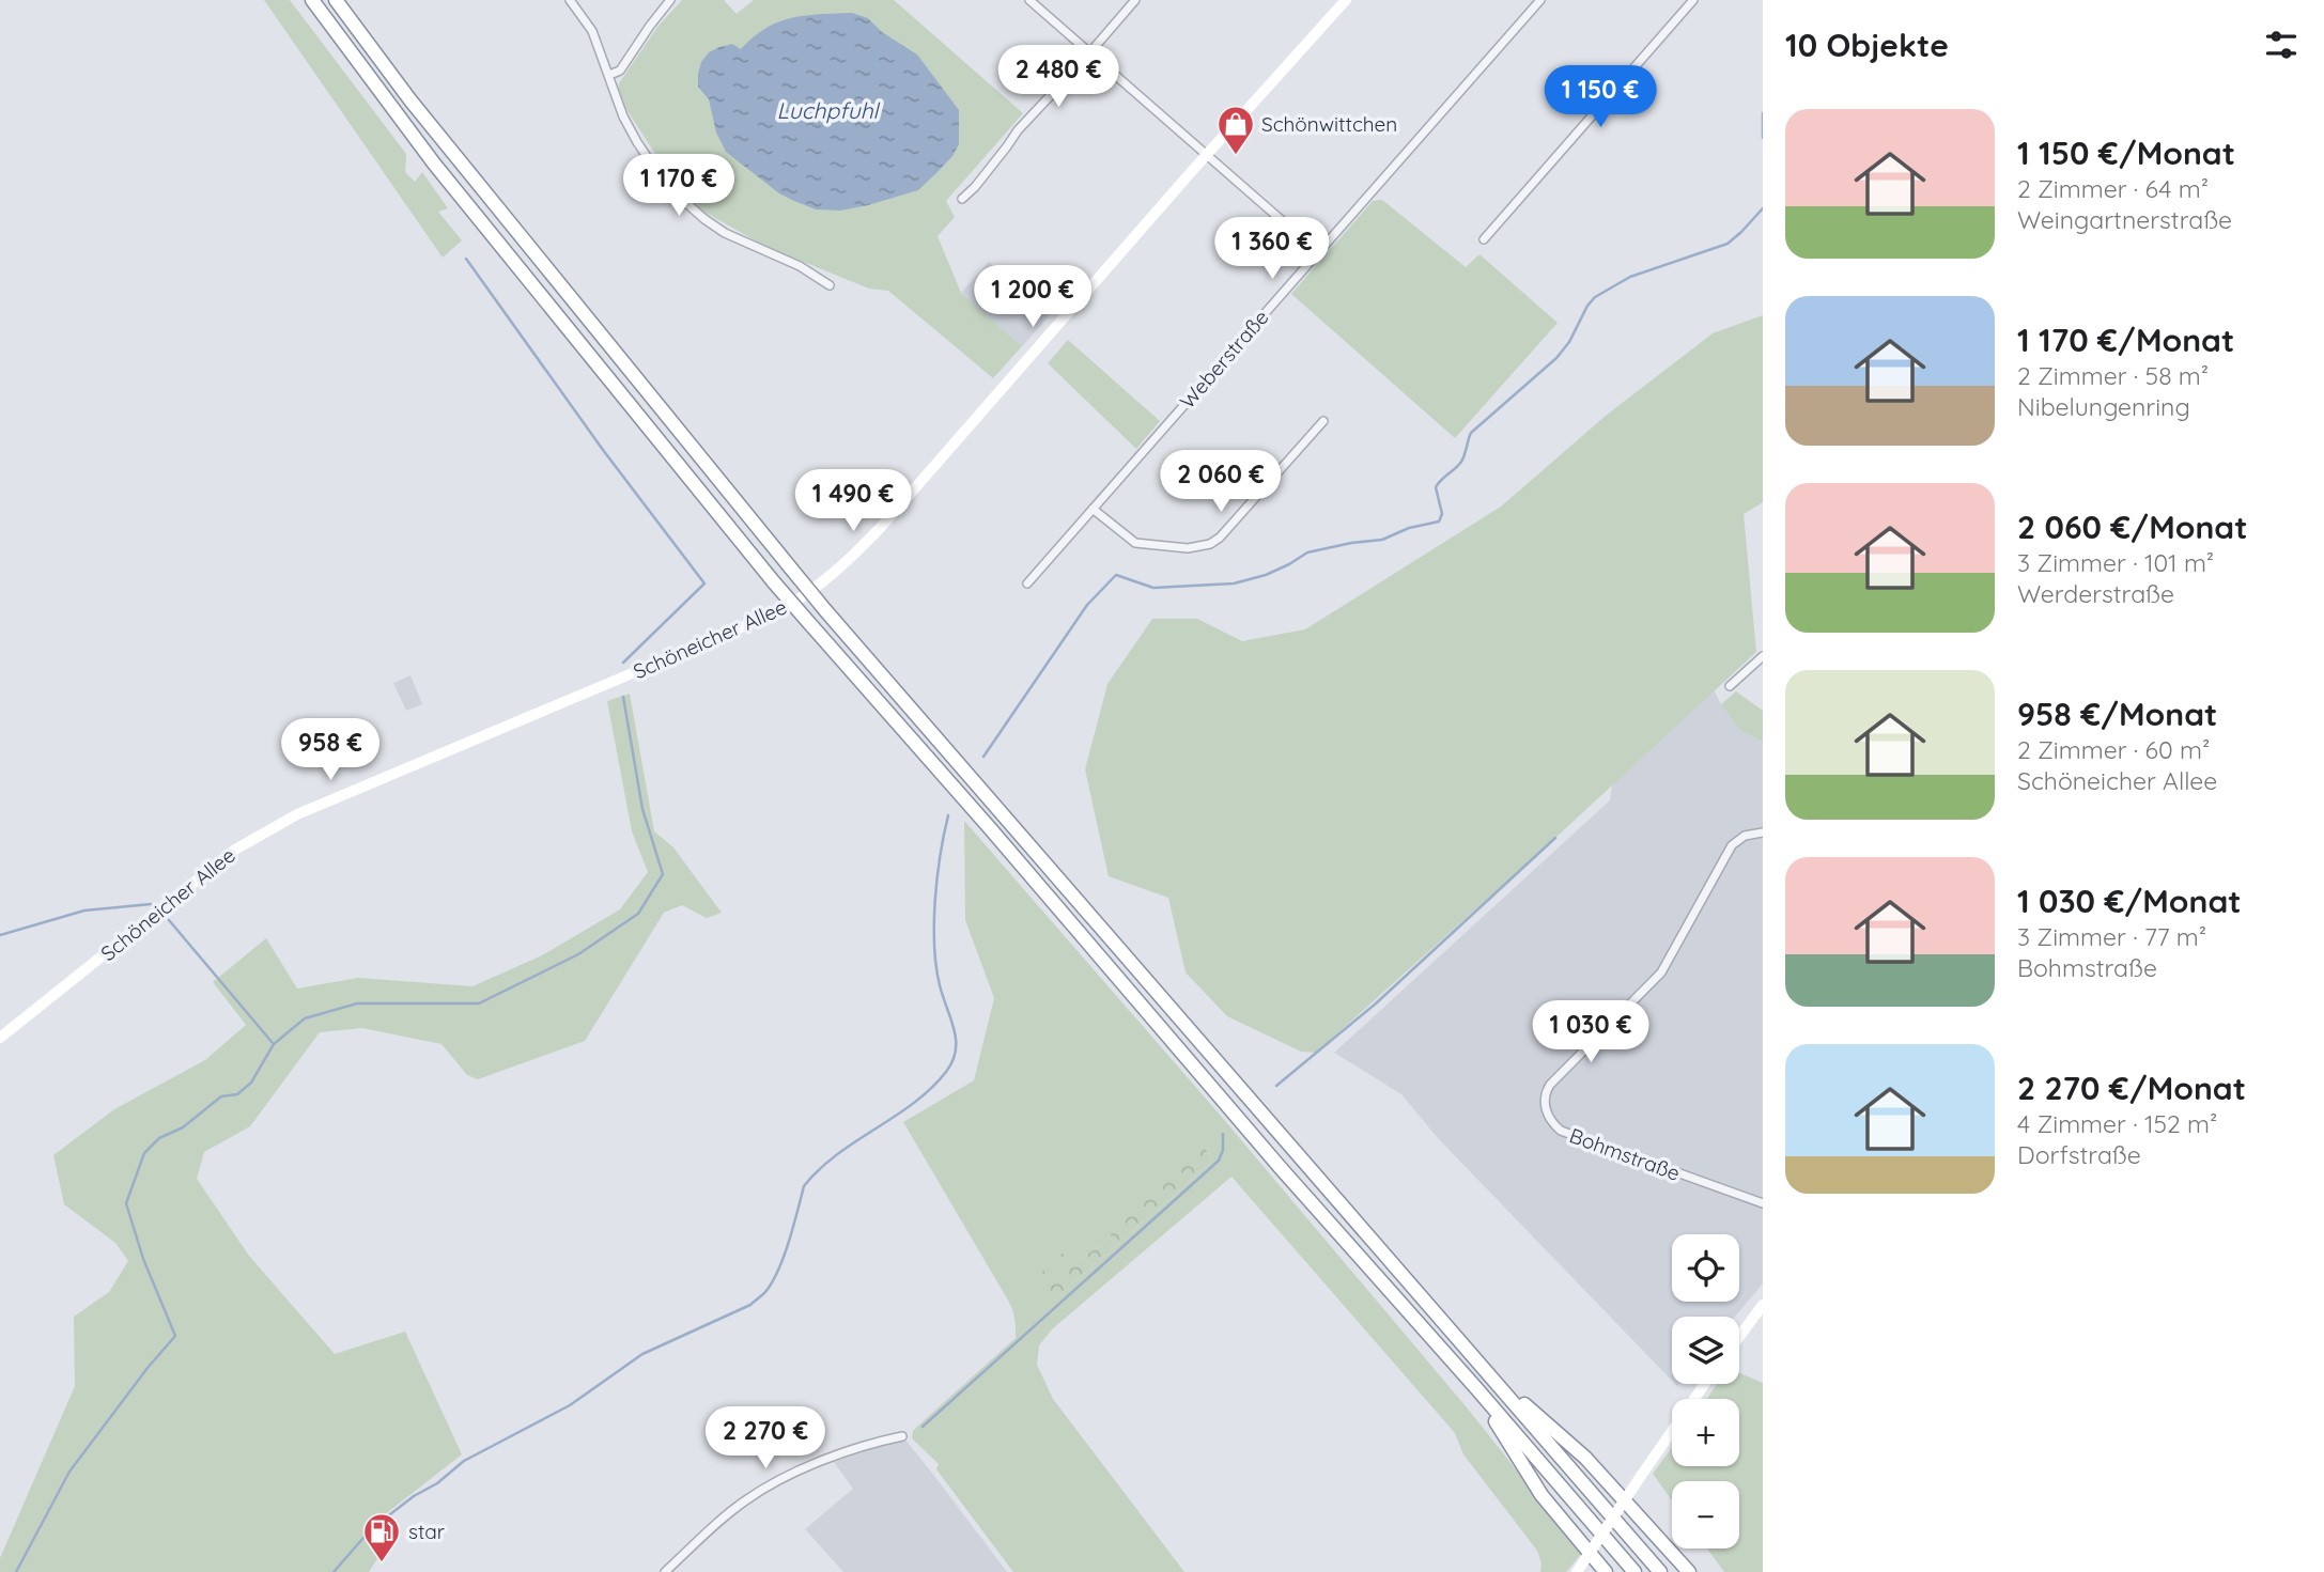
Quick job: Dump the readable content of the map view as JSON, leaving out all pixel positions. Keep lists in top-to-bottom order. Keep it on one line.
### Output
{"streets":{"street":["Weberstraße","Schöneicher Allee","Bohmstraße"]},"water":["Luchpfuhl"],"places":{"shop":["Schönwittchen"],"fuel station":["star"]},"page":{"heading":"10 Objekte","price":["2 480 €","1 150 €","1 170 €","1 360 €","1 200 €","2 060 €","1 490 €","958 €","1 030 €","2 270 €"],"list":[{"name":"1 150 €/Monat","note":"2 Zimmer · 64 m² · Weingartnerstraße"},{"name":"1 170 €/Monat","note":"2 Zimmer · 58 m² · Nibelungenring"},{"name":"2 060 €/Monat","note":"3 Zimmer · 101 m² · Werderstraße"},{"name":"958 €/Monat","note":"2 Zimmer · 60 m² · Schöneicher Allee"},{"name":"1 030 €/Monat","note":"3 Zimmer · 77 m² · Bohmstraße"},{"name":"2 270 €/Monat","note":"4 Zimmer · 152 m² · Dorfstraße"}],"map_buttons":["+","−"]}}
